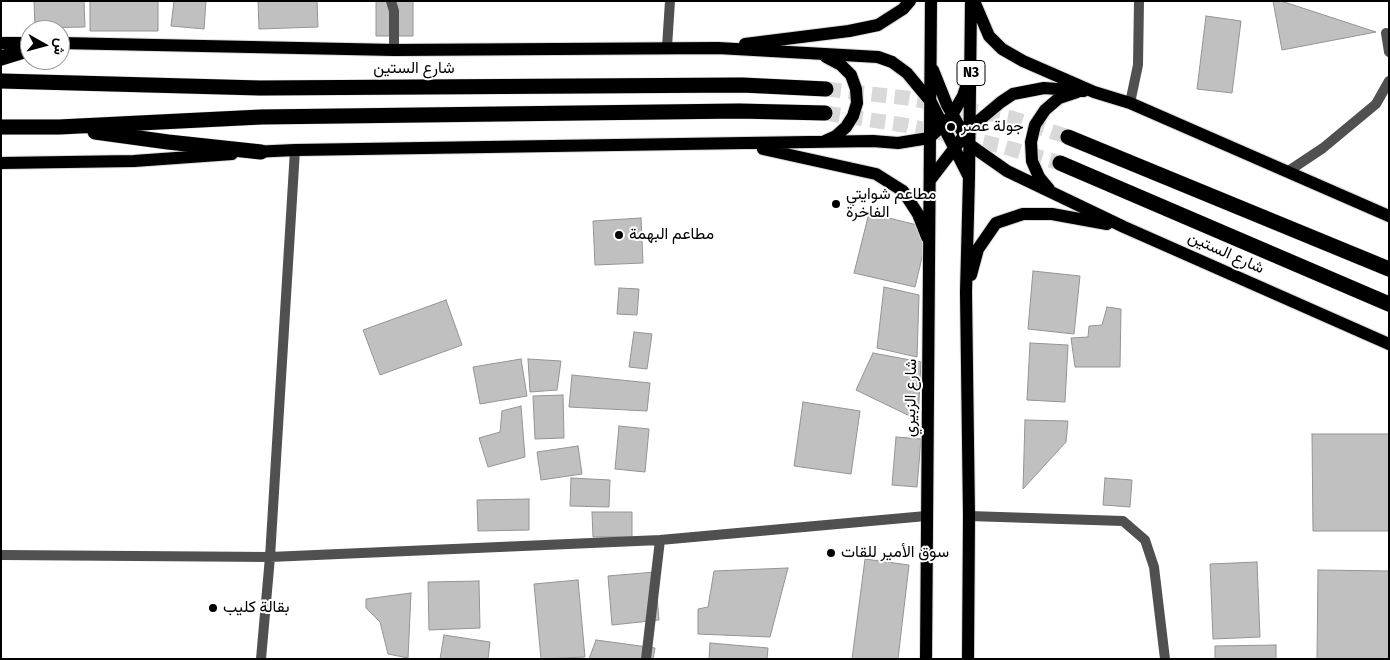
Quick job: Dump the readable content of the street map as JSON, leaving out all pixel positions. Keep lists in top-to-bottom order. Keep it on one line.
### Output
{"streets":{"highway":["شارع الستين"],"main road":["N3","شارع الزبيري"]},"crossings":[["شارع الستين","N3"],["شارع الستين","شارع الزبيري"]],"places":["جولة عصر","مطاعم شوايتي الفاخرة","مطاعم البهمة","سوق الأمير للقات","بقالة كليب"],"north":"right"}
